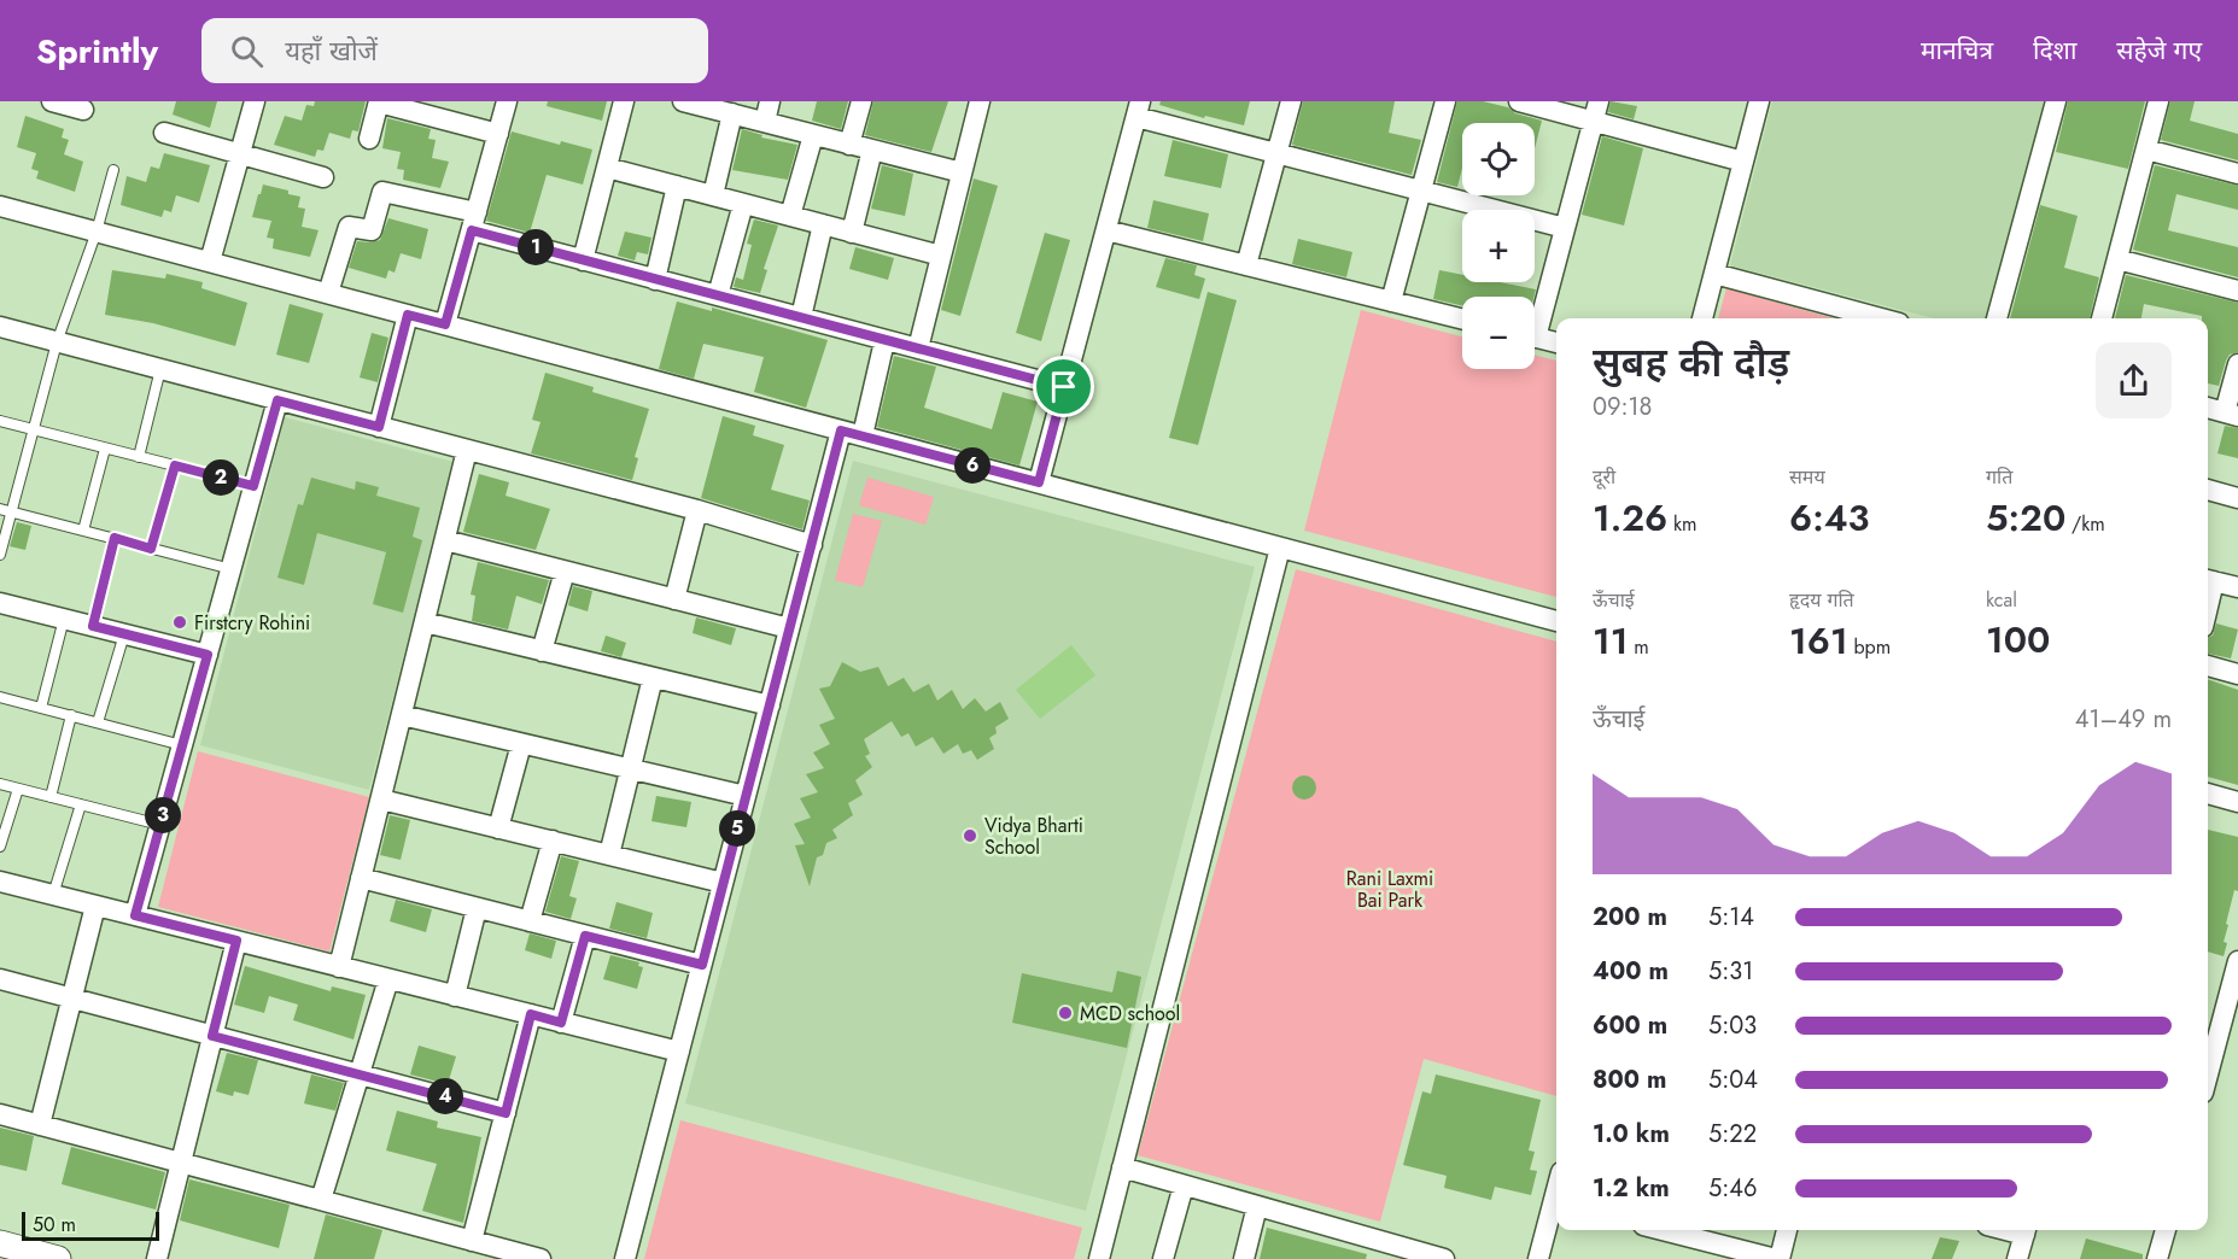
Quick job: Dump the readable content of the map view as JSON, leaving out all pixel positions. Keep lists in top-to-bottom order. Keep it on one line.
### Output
{"parks":["Rani Laxmi Bai Park"],"places":["Firstcry Rohini","Vidya Bharti School","MCD school"],"scale_bar":"50 m","page":{"header":"Sprintly","search":"यहाँ खोजें","nav":["मानचित्र","दिशा","सहेजे गए"],"map_buttons":["+","−"],"pins":["1","6","2","3","5","4"],"heading":["सुबह की दौड़","09:18"],"stats":[["दूरी","1.26 km"],["समय","6:43"],["गति","5:20 /km"],["ऊँचाई","11 m"],["हृदय गति","161 bpm"],["kcal","100"]],"chart":["ऊँचाई","41–49 m"],"list":[{"name":"200 m","note":"5:14"},{"name":"400 m","note":"5:31"},{"name":"600 m","note":"5:03"},{"name":"800 m","note":"5:04"},{"name":"1.0 km","note":"5:22"},{"name":"1.2 km","note":"5:46"}],"scale":"50 m"}}
